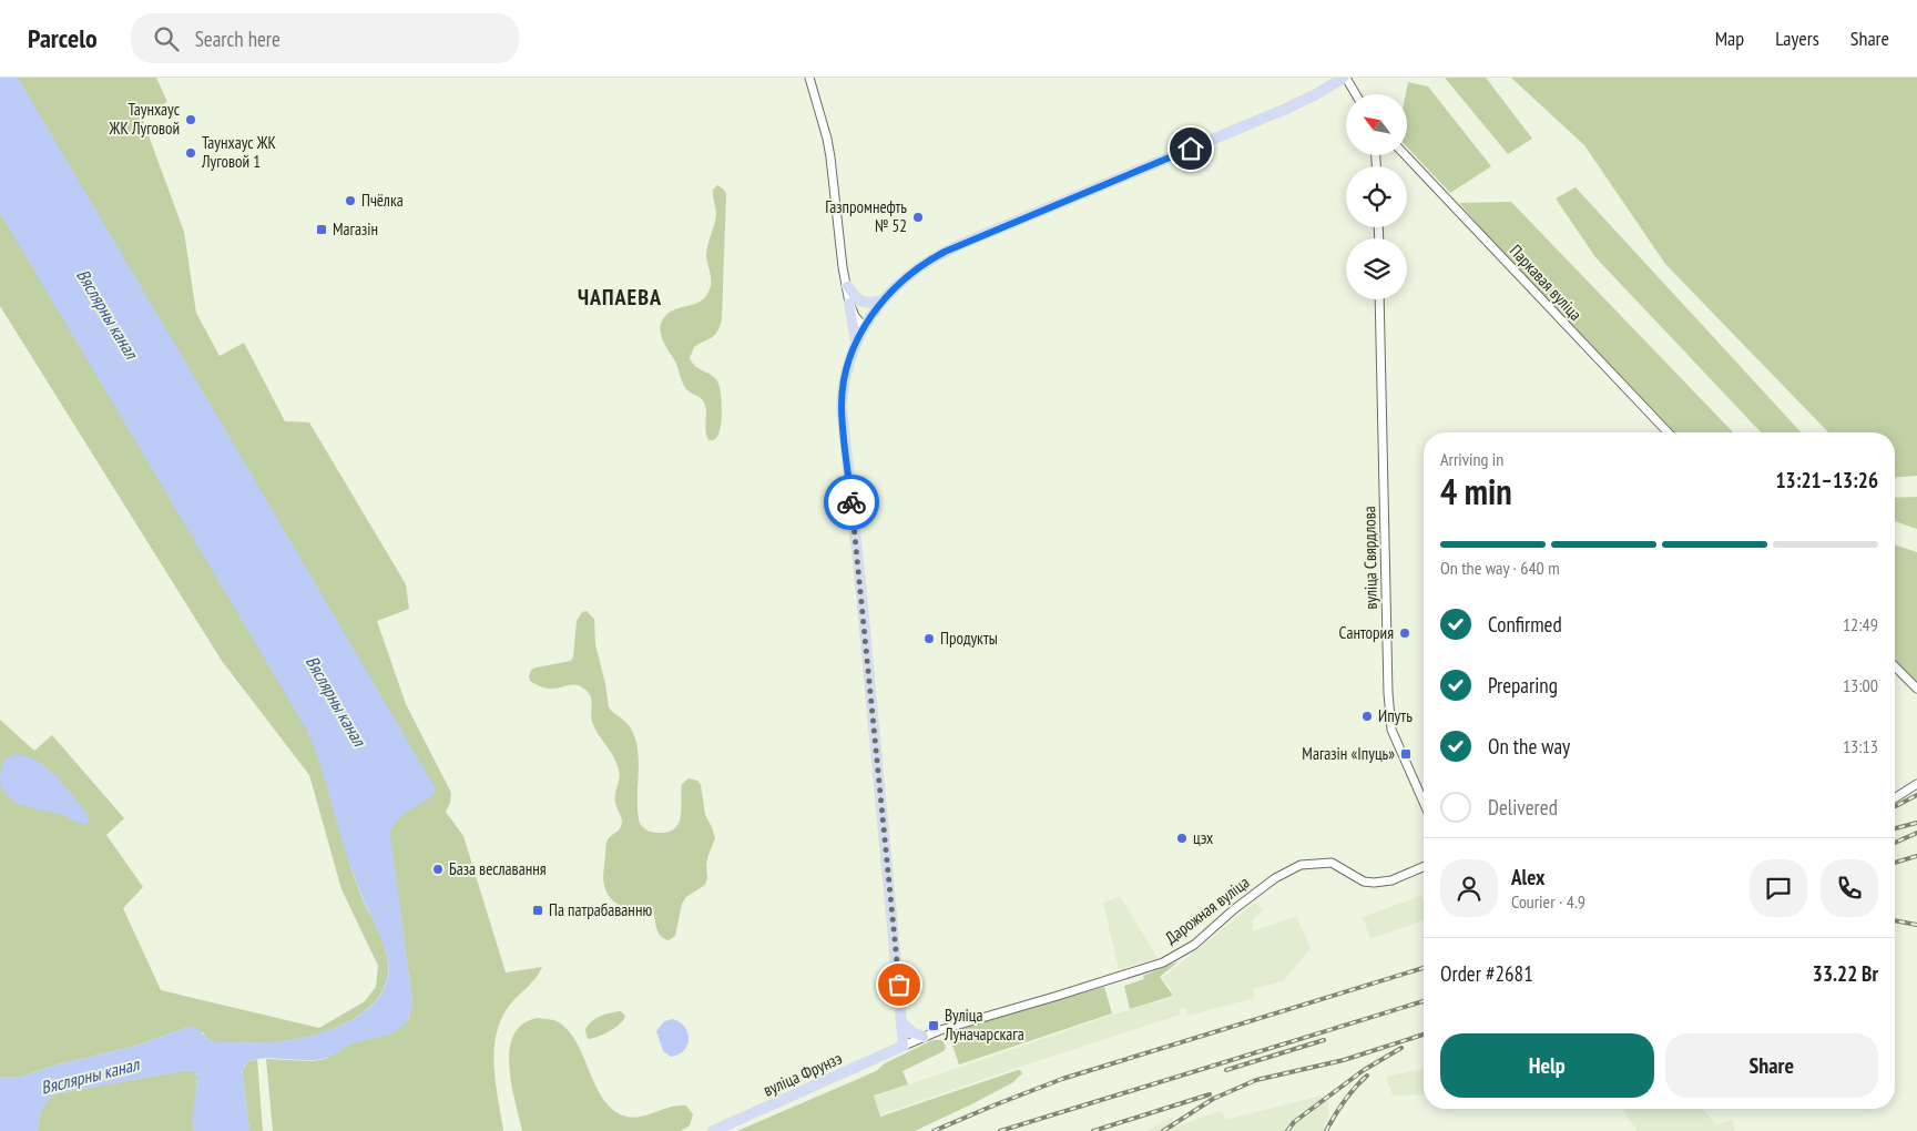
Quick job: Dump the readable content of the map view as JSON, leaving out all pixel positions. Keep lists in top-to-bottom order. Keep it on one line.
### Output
{"streets":{"main road":["вуліца Фрунзэ"],"street":["Паркавая вуліца","вуліца Свярдлова","Дарожная вуліца"]},"crossings":[["Дарожная вуліца","вуліца Фрунзэ"]],"districts":["ЧАПАЕВА"],"water":["Вяслярны канал"],"places":{"other":["Таунхаус ЖК Луговой","Таунхаус ЖК Луговой 1","Пчёлка","Газпромнефть № 52","Сантория","Продукты","Ипуть","цэх","База веславання"],"transit":["Магазін","Магазін «Іпуць»","Па патрабаванню","Вуліца Луначарскага"]},"north":"top left","page":{"header":"Parcelo","search":"Search here","nav":["Map","Layers","Share"],"heading":["4 min","Arriving in","13:21–13:26"],"panel":["Alex","Courier · 4.9","Order #2681","33.22 Br"],"bar":"On the way · 640 m","list":[["Confirmed","12:49"],["Preparing","13:00"],["On the way","13:13"],"Delivered"],"buttons":["Help","Share"]}}
